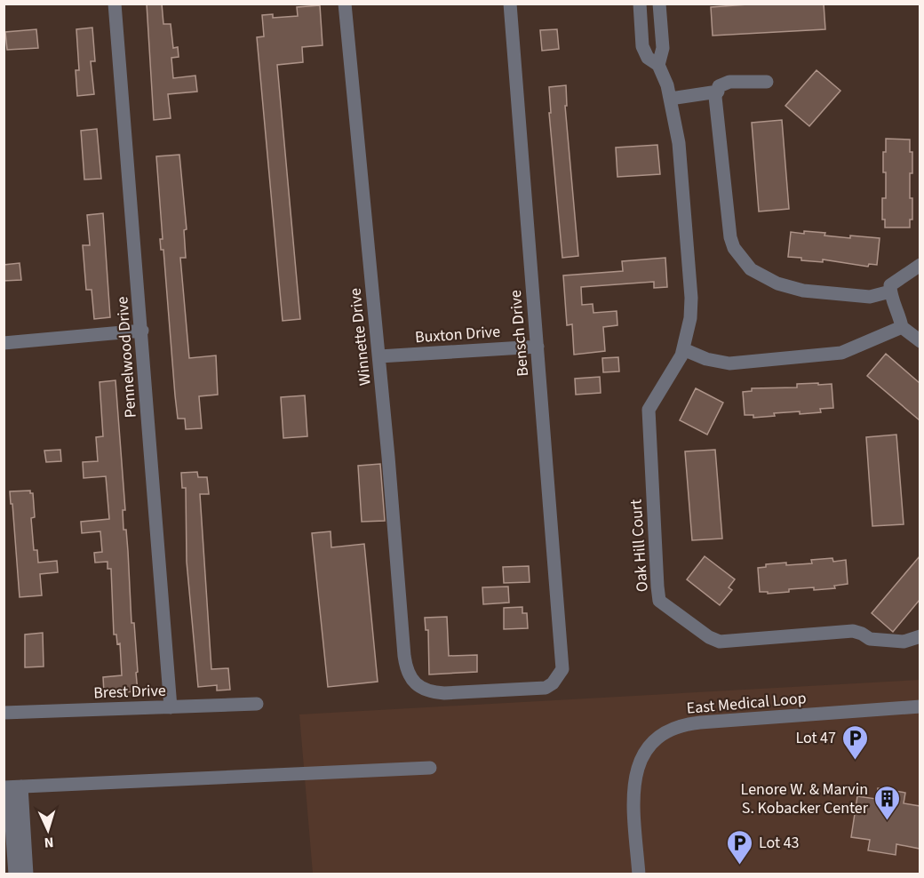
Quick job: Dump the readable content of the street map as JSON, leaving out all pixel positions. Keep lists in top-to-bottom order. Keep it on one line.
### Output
{"streets":{"street":["Bensch Drive","Buxton Drive","Winnette Drive","Pennelwood Drive","Oak Hill Court","Brest Drive","East Medical Loop"]},"crossings":[["Bensch Drive","Buxton Drive"],["Bensch Drive","Winnette Drive"],["Buxton Drive","Winnette Drive"],["Pennelwood Drive","Brest Drive"]],"places":{"parking":["Lot 47","Lot 43"],"building":["Lenore W. & Marvin S. Kobacker Center"]},"north":"bottom"}
